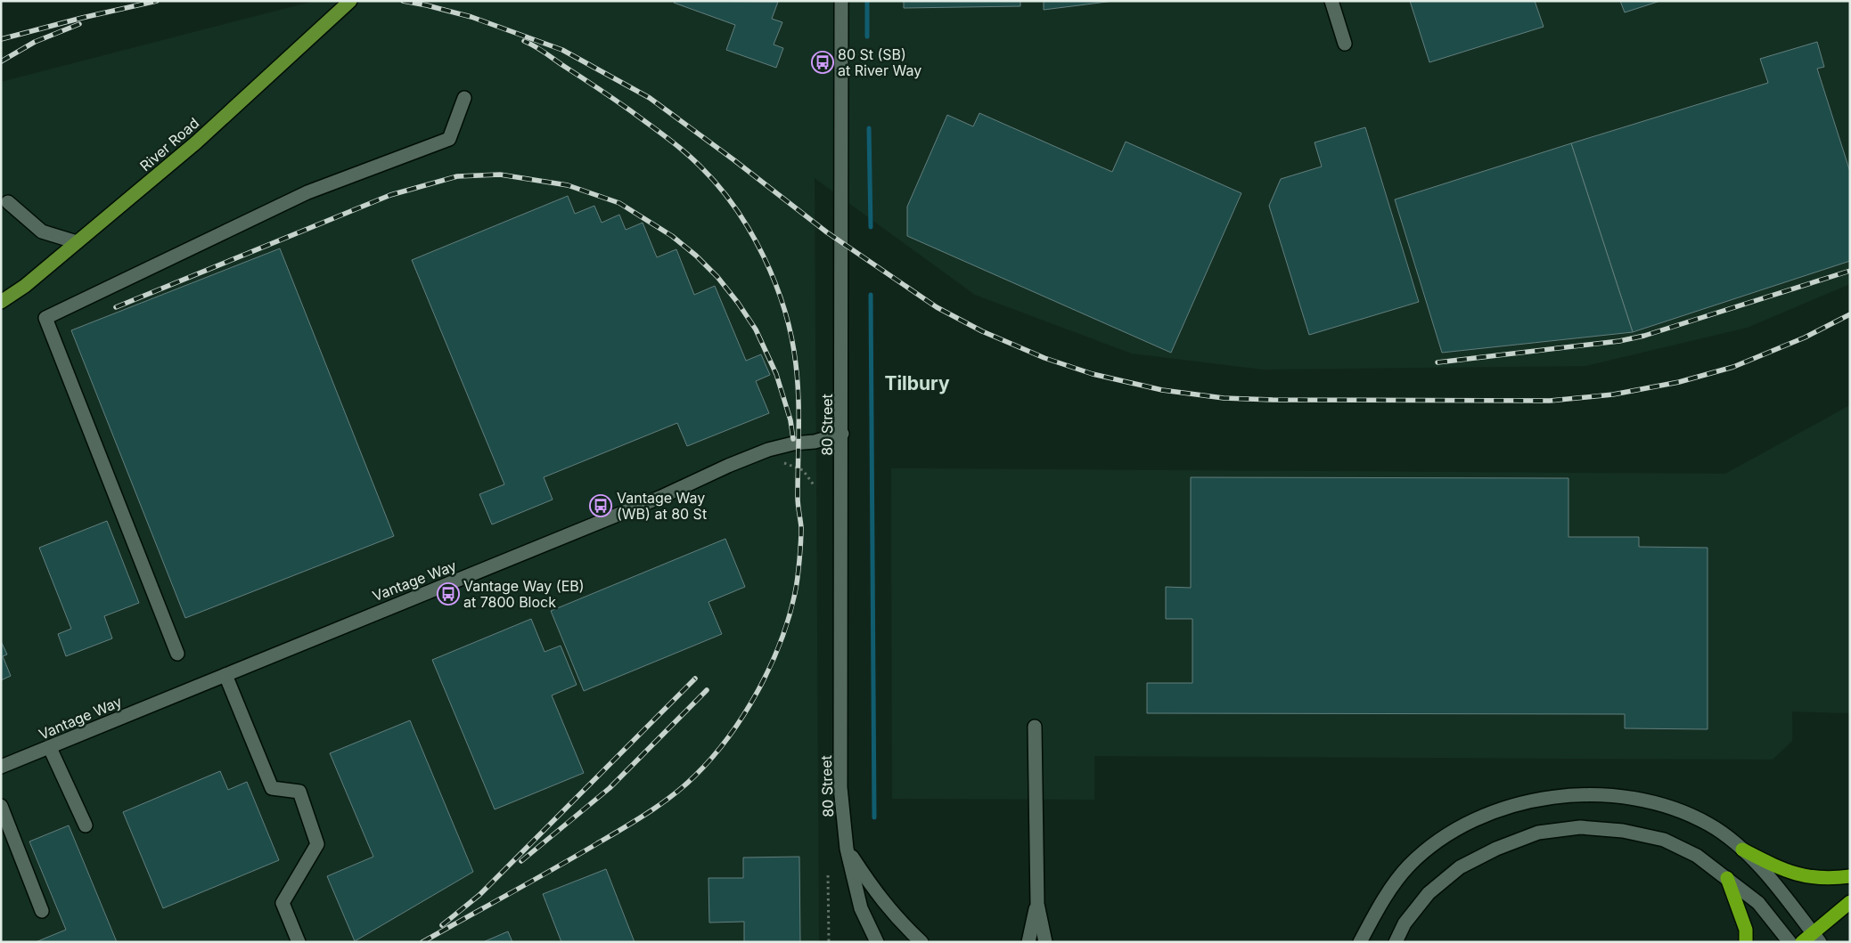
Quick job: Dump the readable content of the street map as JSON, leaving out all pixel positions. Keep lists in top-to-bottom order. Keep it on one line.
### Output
{"streets":{"main road":["River Road"],"street":["80 Street","Vantage Way"]},"crossings":[["80 Street","Vantage Way"]],"districts":["Tilbury"],"places":{"bus stop":["80 St (SB) at River Way","Vantage Way (WB) at 80 St","Vantage Way (EB) at 7800 Block"]}}
